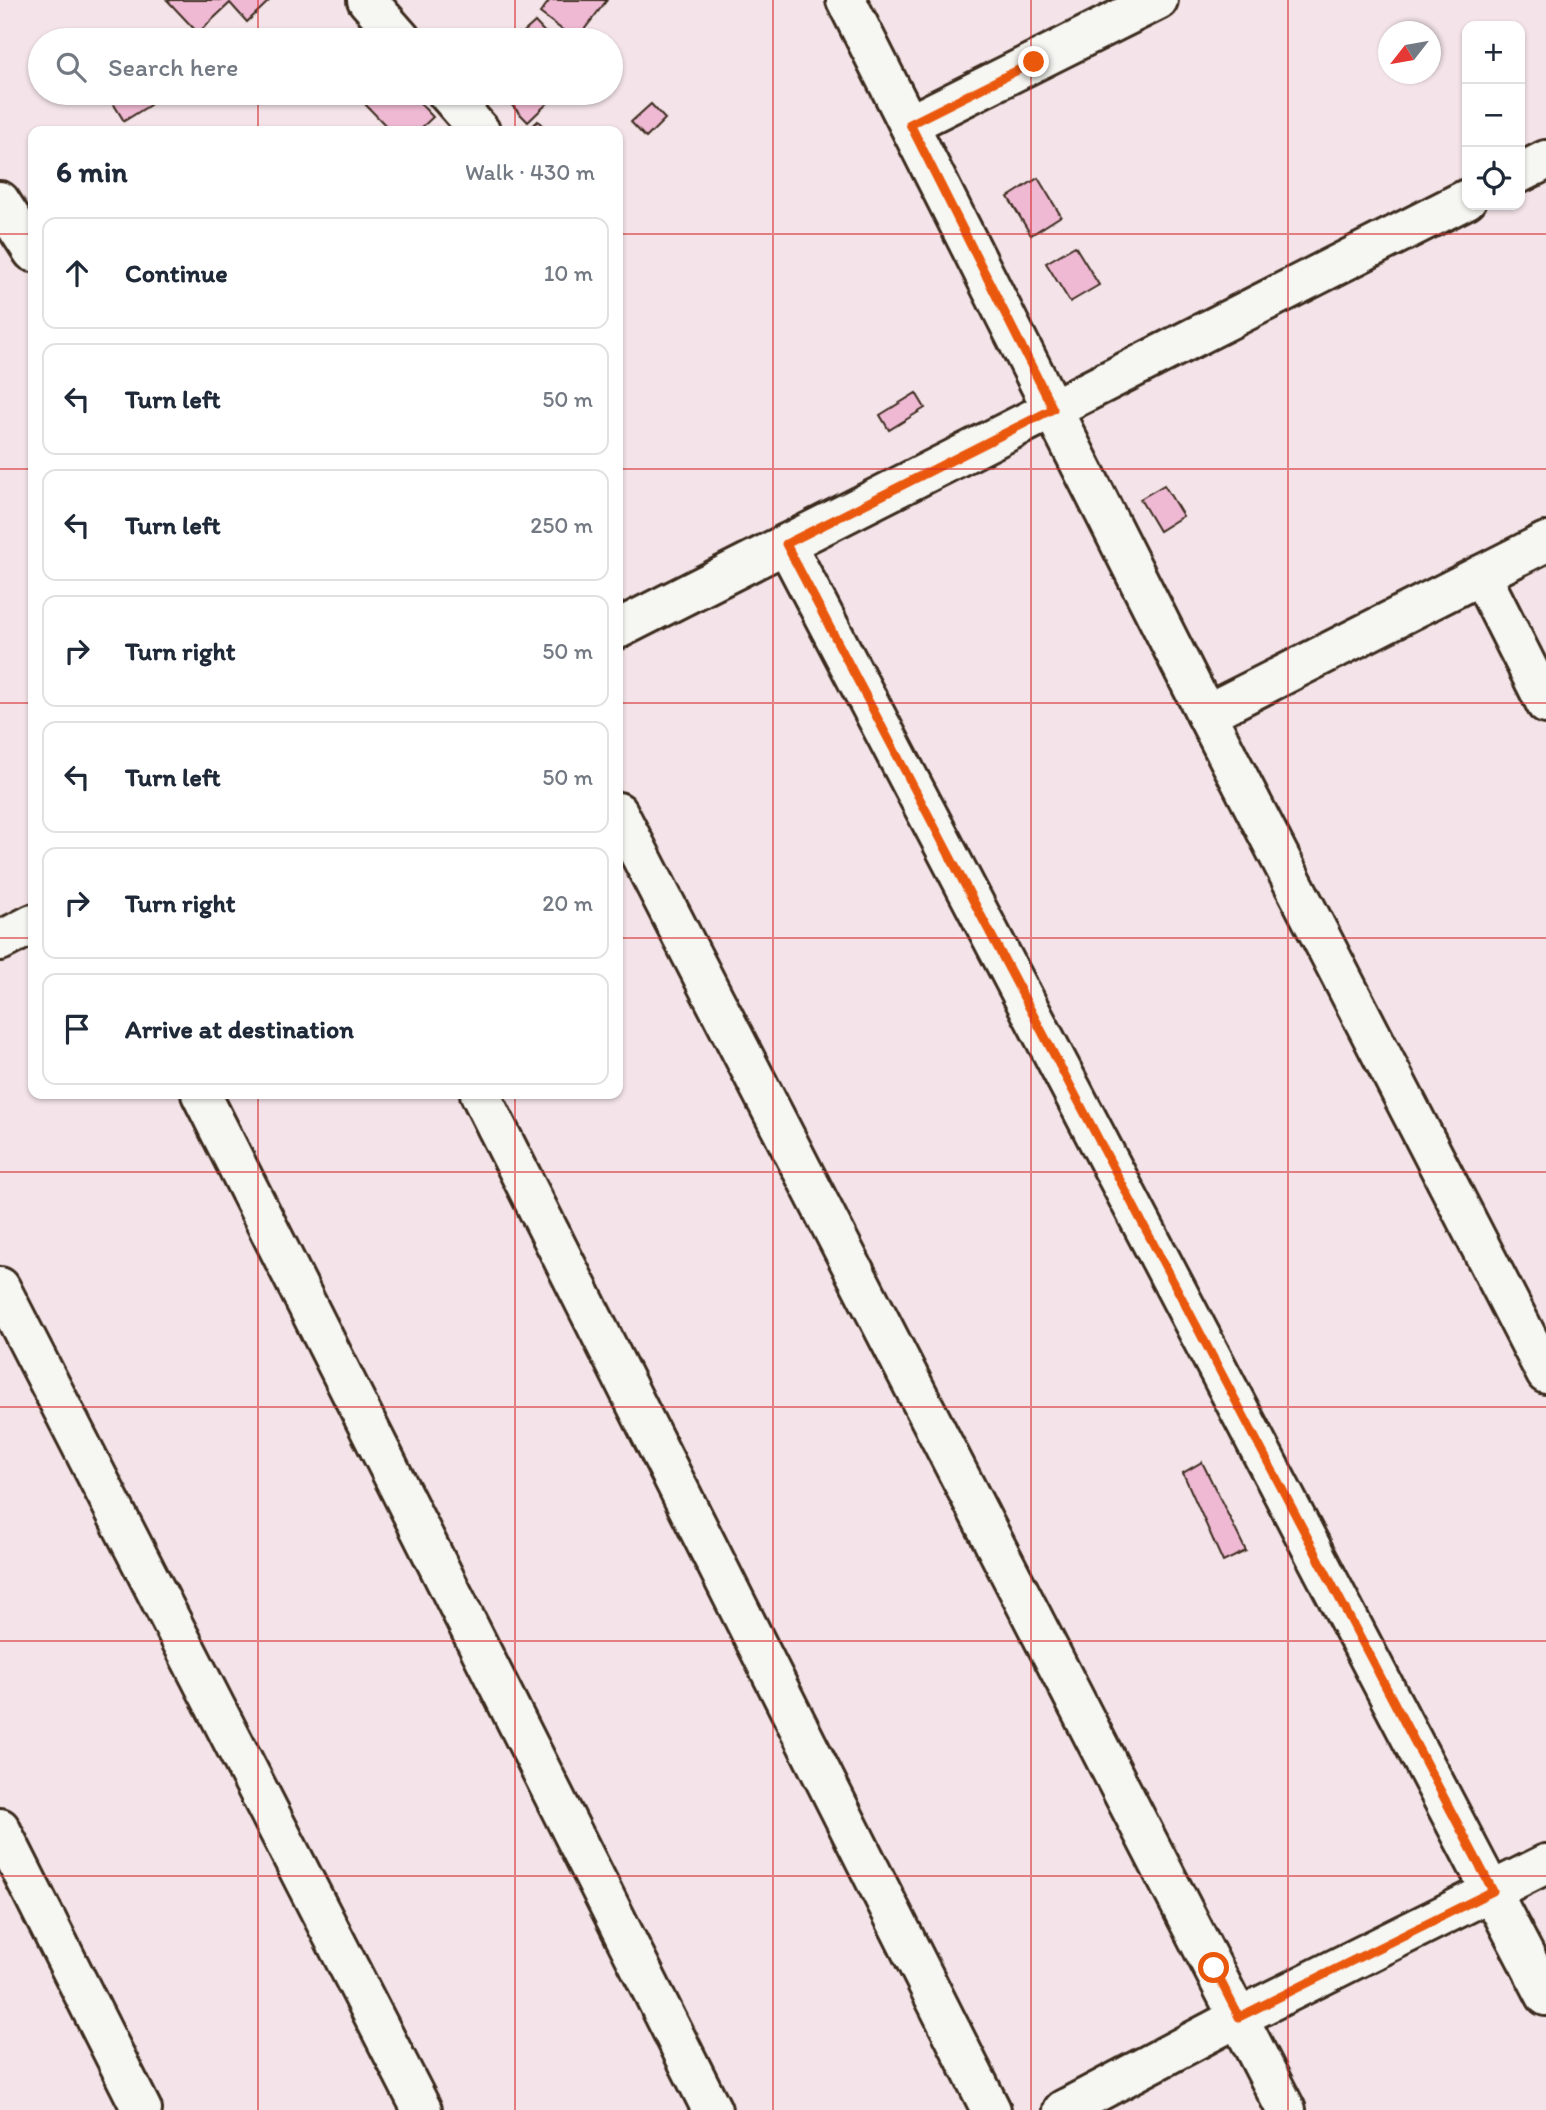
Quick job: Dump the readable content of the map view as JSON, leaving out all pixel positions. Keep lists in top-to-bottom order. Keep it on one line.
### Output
{"north":"bottom left","page":{"map_buttons":["+","−"],"search":"Search here","heading":["6 min","Walk · 430 m"],"list":[["Continue","10 m"],["Turn left","50 m"],["Turn left","250 m"],["Turn right","50 m"],["Turn left","50 m"],["Turn right","20 m"],"Arrive at destination"]}}
